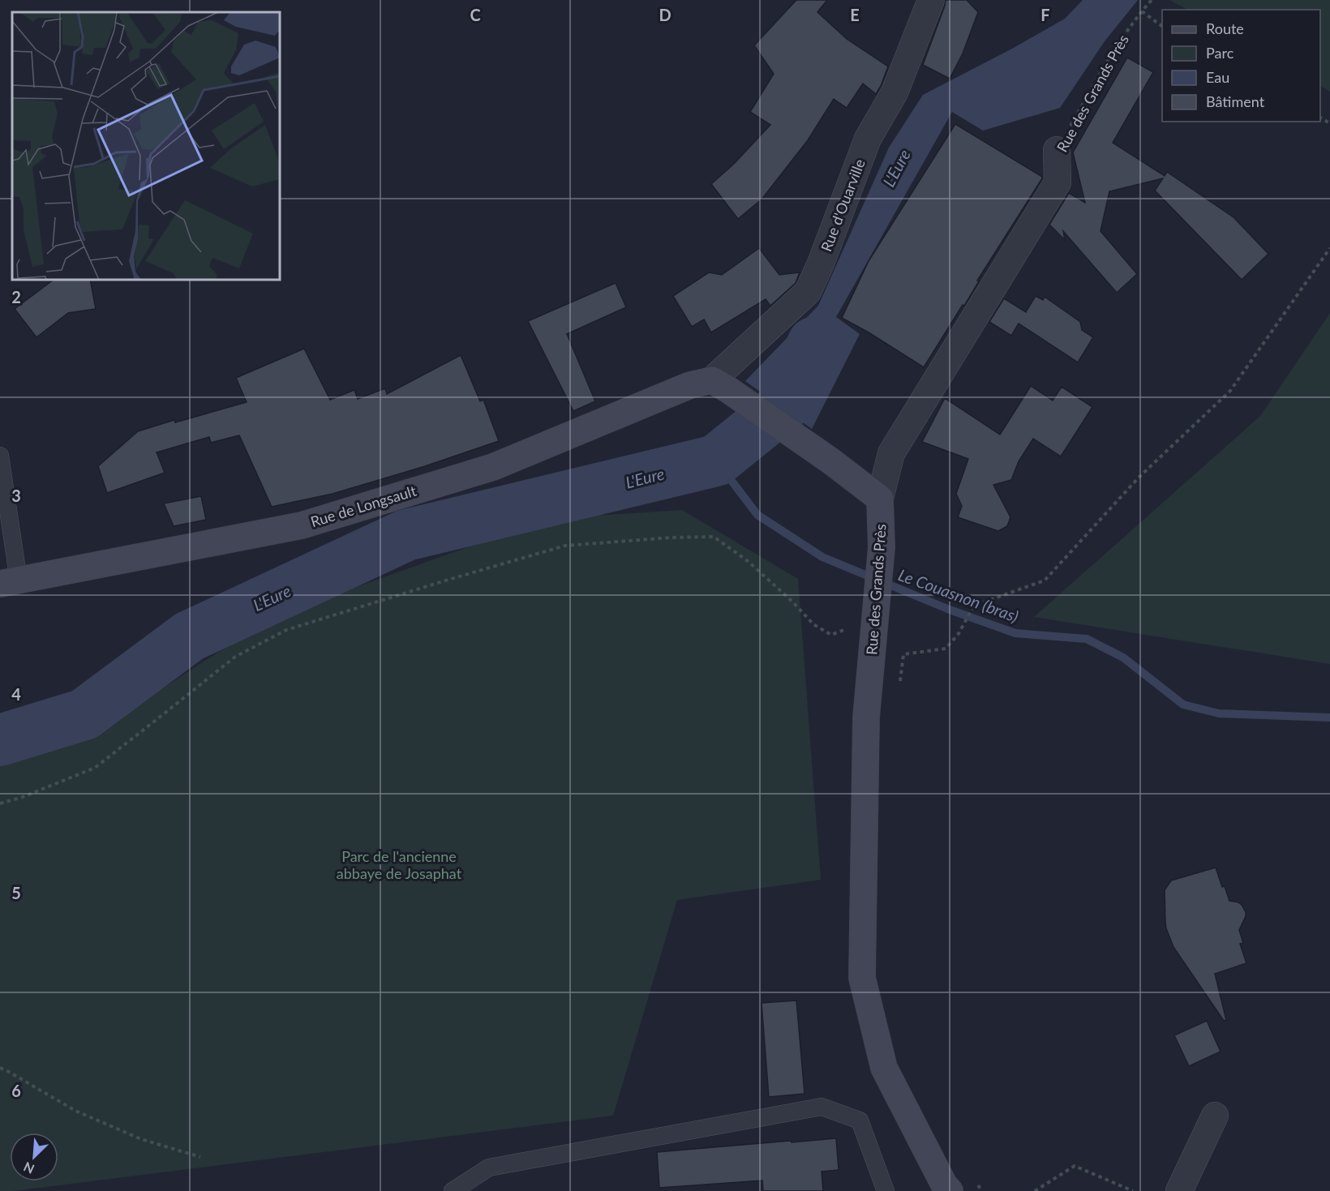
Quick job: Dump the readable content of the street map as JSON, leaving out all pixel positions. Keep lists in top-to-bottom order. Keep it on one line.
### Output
{"streets":{"street":["Rue des Grands Près","Rue d'Ouarville","Rue de Longsault"]},"crossings":[["Rue d'Ouarville","Rue de Longsault"]],"water":["L'Eure","Le Couasnon (bras)"],"parks":["Parc de l'ancienne abbaye de Josaphat"],"legend":["Route","Parc","Eau","Bâtiment"],"north":"bottom left","grid":{"columns":["C","D","E","F"],"rows":["2","3","4","5","6"]}}
